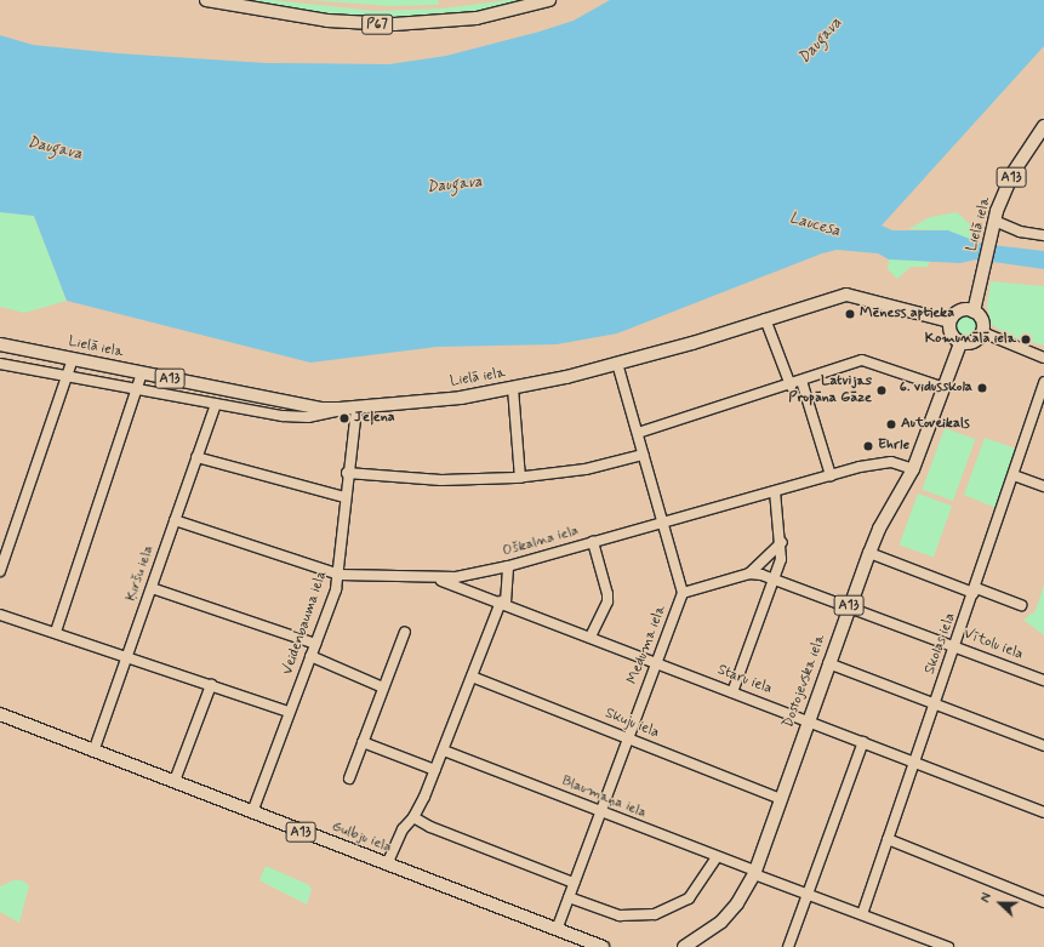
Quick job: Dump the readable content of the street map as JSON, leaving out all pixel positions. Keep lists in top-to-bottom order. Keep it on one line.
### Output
{"streets":{"main road":["P67","A13","Lielā iela","Dostojevska iela","Gulbju iela"],"street":["Oškalna iela","Ķiršu iela","Veidenbauma iela","Skolas iela","Meduma iela","Vītolu iela","Staru iela","Skuju iela","Blaumaņa iela"]},"crossings":[["A13","Dostojevska iela"],["A13","Blaumaņa iela"],["Lielā iela","Veidenbauma iela"],["Lielā iela","Meduma iela"],["Lielā iela","Dostojevska iela"],["Oškalna iela","Ķiršu iela"],["Oškalna iela","Veidenbauma iela"],["Oškalna iela","Meduma iela"],["Oškalna iela","Staru iela"],["Oškalna iela","Dostojevska iela"],["Ķiršu iela","Gulbju iela"],["Veidenbauma iela","Gulbju iela"],["Skolas iela","Vītolu iela"],["Skolas iela","Staru iela"],["Skolas iela","Blaumaņa iela"],["Meduma iela","Vītolu iela"],["Meduma iela","Staru iela"],["Meduma iela","Skuju iela"],["Meduma iela","Blaumaņa iela"],["Meduma iela","Gulbju iela"],["Vītolu iela","Dostojevska iela"],["Staru iela","Dostojevska iela"],["Dostojevska iela","Skuju iela"],["Dostojevska iela","Blaumaņa iela"]],"water":["Daugava","Laucesa"],"places":["Mēness aptieka","Komunālā iela","6. vidusskola","Latvijas Propāna Gāze","Jeļena","Autoveikals","Ehrle"],"north":"left"}
